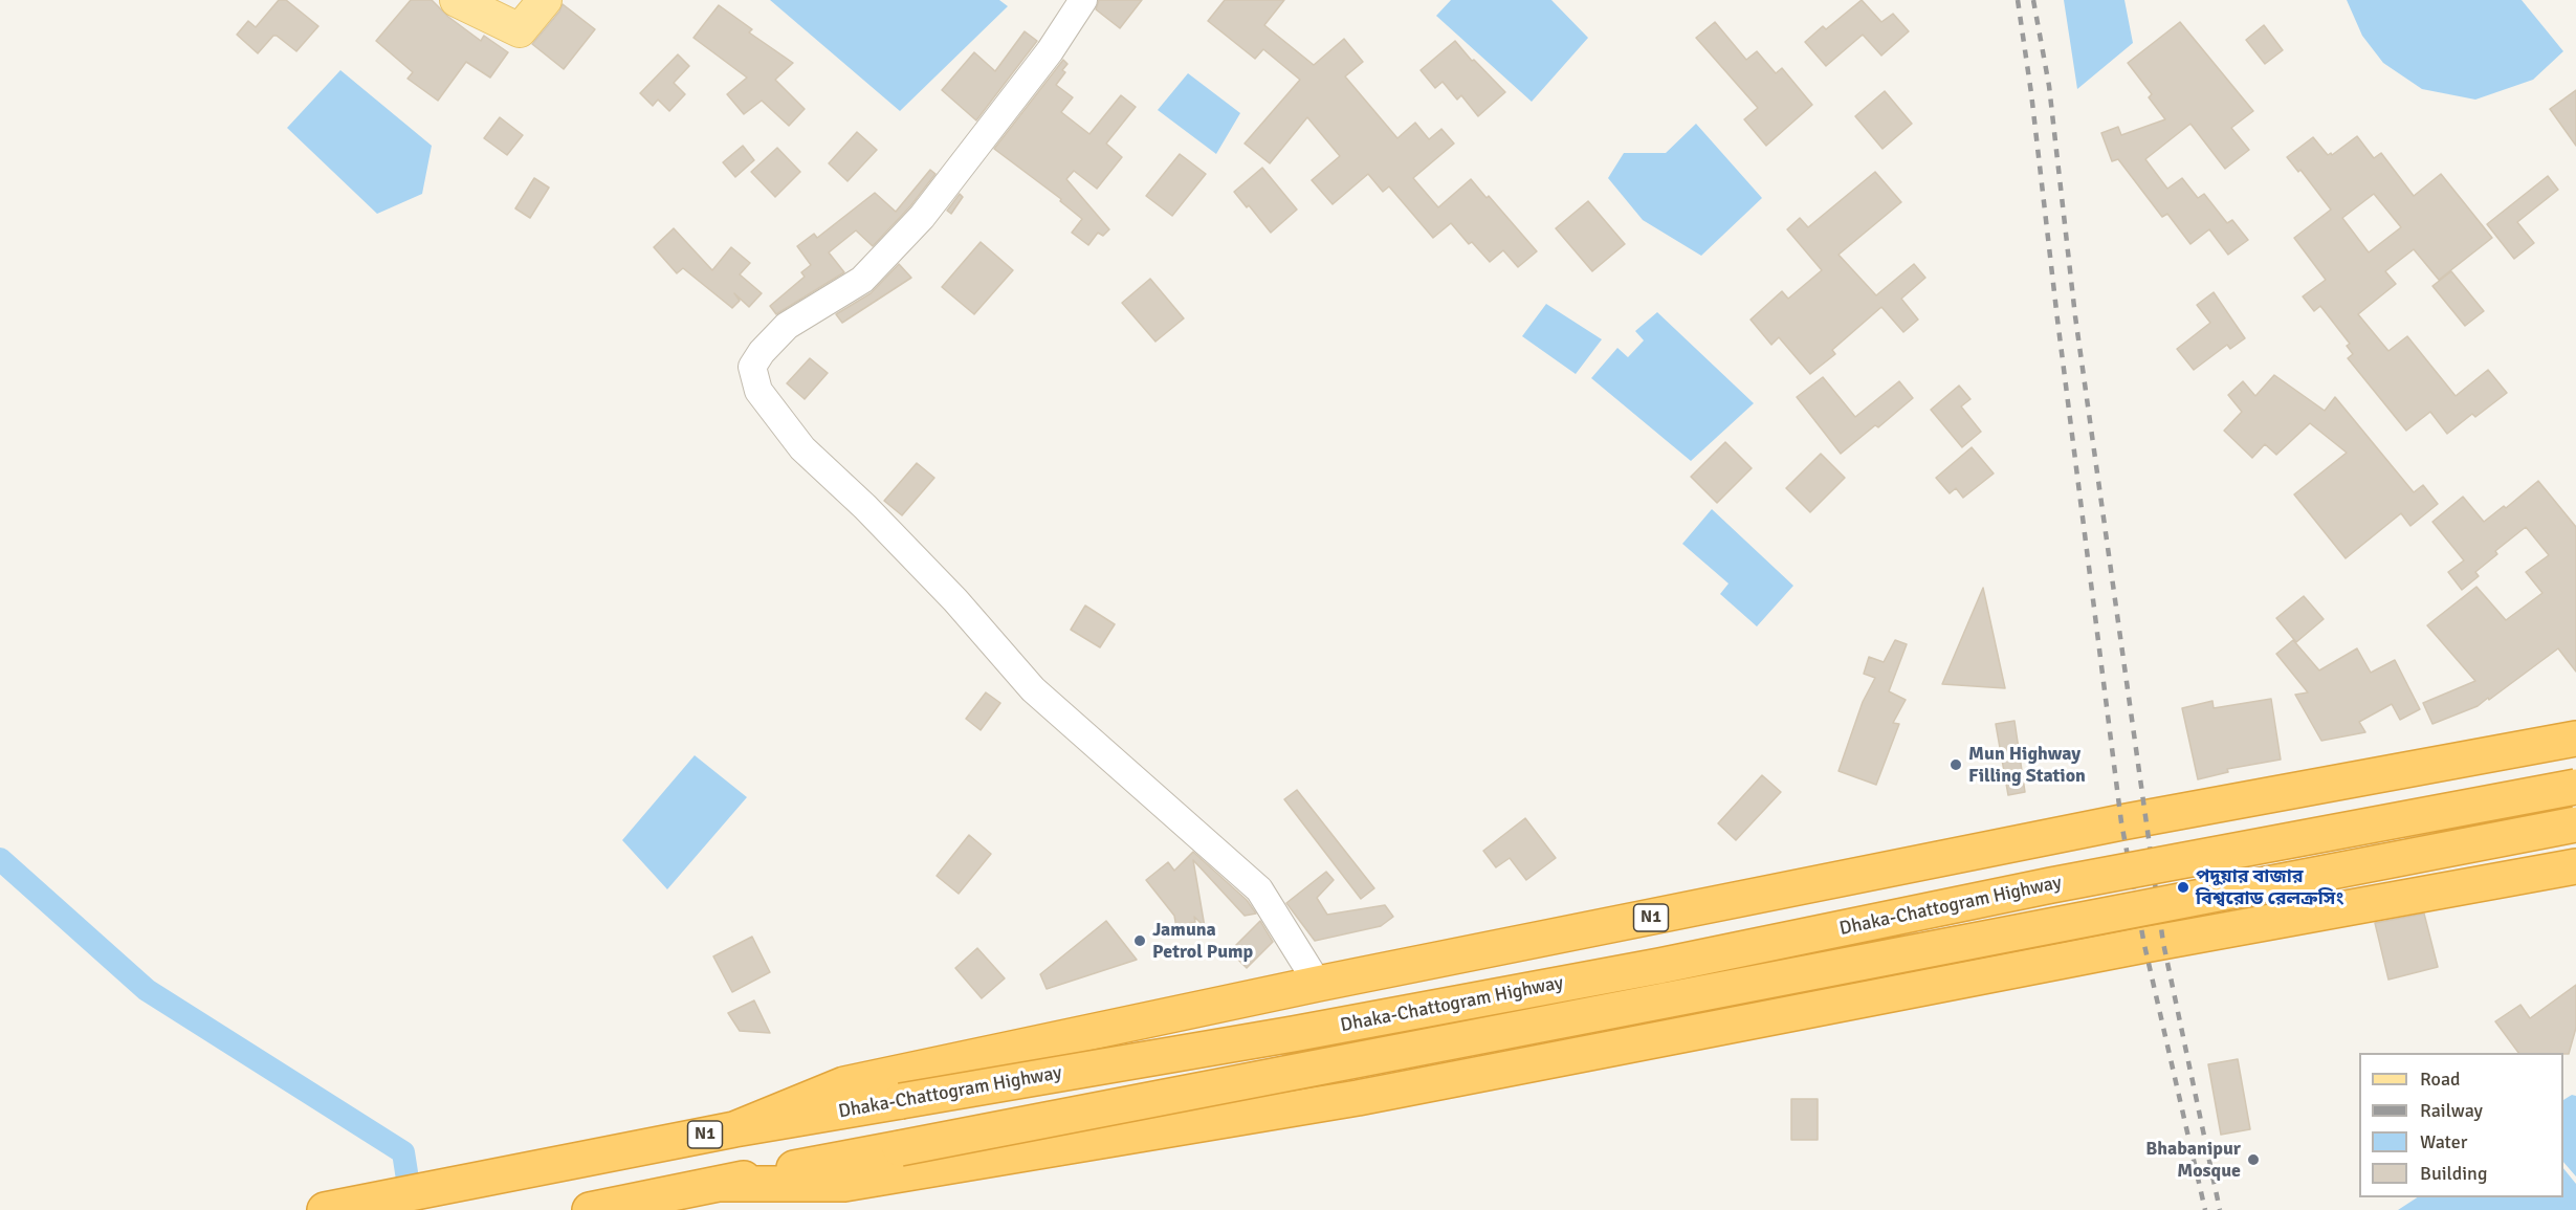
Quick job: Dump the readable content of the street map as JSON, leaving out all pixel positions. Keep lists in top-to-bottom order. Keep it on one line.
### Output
{"streets":{"highway":["Dhaka-Chattogram Highway","N1"]},"crossings":[["Dhaka-Chattogram Highway","N1"]],"places":["Mun Highway Filling Station","পদুয়ার বাজার বিশ্বরোড রেলক্রসিং","Jamuna Petrol Pump","Bhabanipur Mosque"],"legend":["Road","Railway","Water","Building"]}
